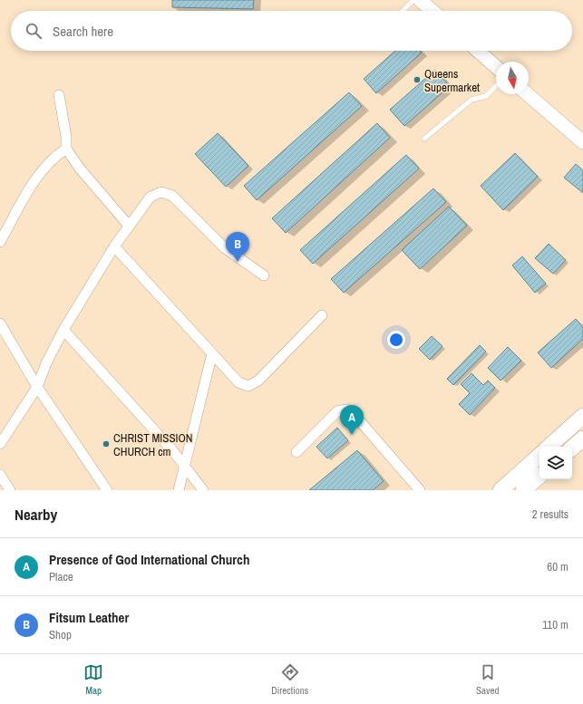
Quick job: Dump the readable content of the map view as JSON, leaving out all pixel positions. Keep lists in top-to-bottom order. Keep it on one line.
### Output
{"places":["Queens Supermarket","CHRIST MISSION CHURCH cm"],"north":"bottom","page":{"search":"Search here","pins":["B","A"],"heading":["Nearby","2 results"],"list":[{"mark":"A","name":"Presence of God International Church","note":"Place","value":"60 m"},{"mark":"B","name":"Fitsum Leather","note":"Shop","value":"110 m"}],"nav":["Map","Directions","Saved"]}}
